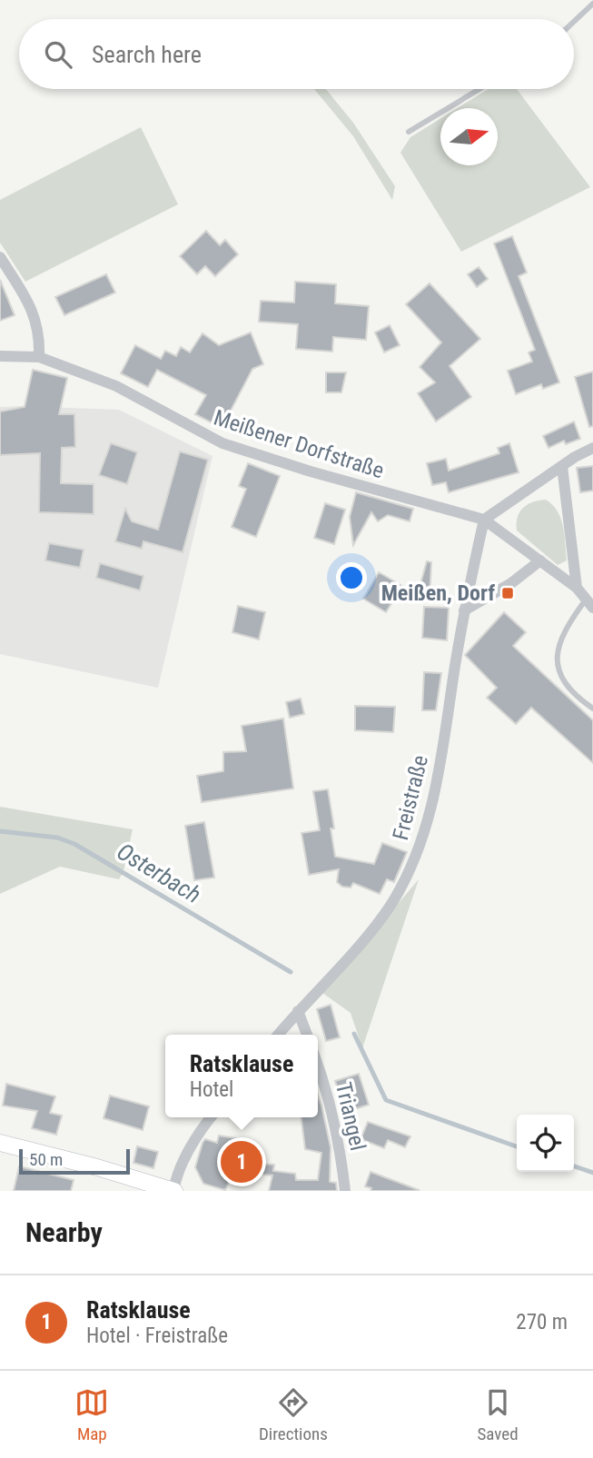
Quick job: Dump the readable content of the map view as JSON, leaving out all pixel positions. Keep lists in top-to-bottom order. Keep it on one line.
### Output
{"streets":{"street":["Meißener Dorfstraße","Freistraße","Triangel"]},"crossings":[["Meißener Dorfstraße","Freistraße"]],"water":["Osterbach"],"places":{"transit":["Meißen, Dorf"]},"scale_bar":"50 m","north":"right","page":{"search":"Search here","popup":["Ratsklause","Hotel"],"pins":"1","scale":"50 m","heading":"Nearby","list":[{"mark":"1","name":"Ratsklause","note":"Hotel · Freistraße","value":"270 m"}],"nav":["Map","Directions","Saved"]}}
